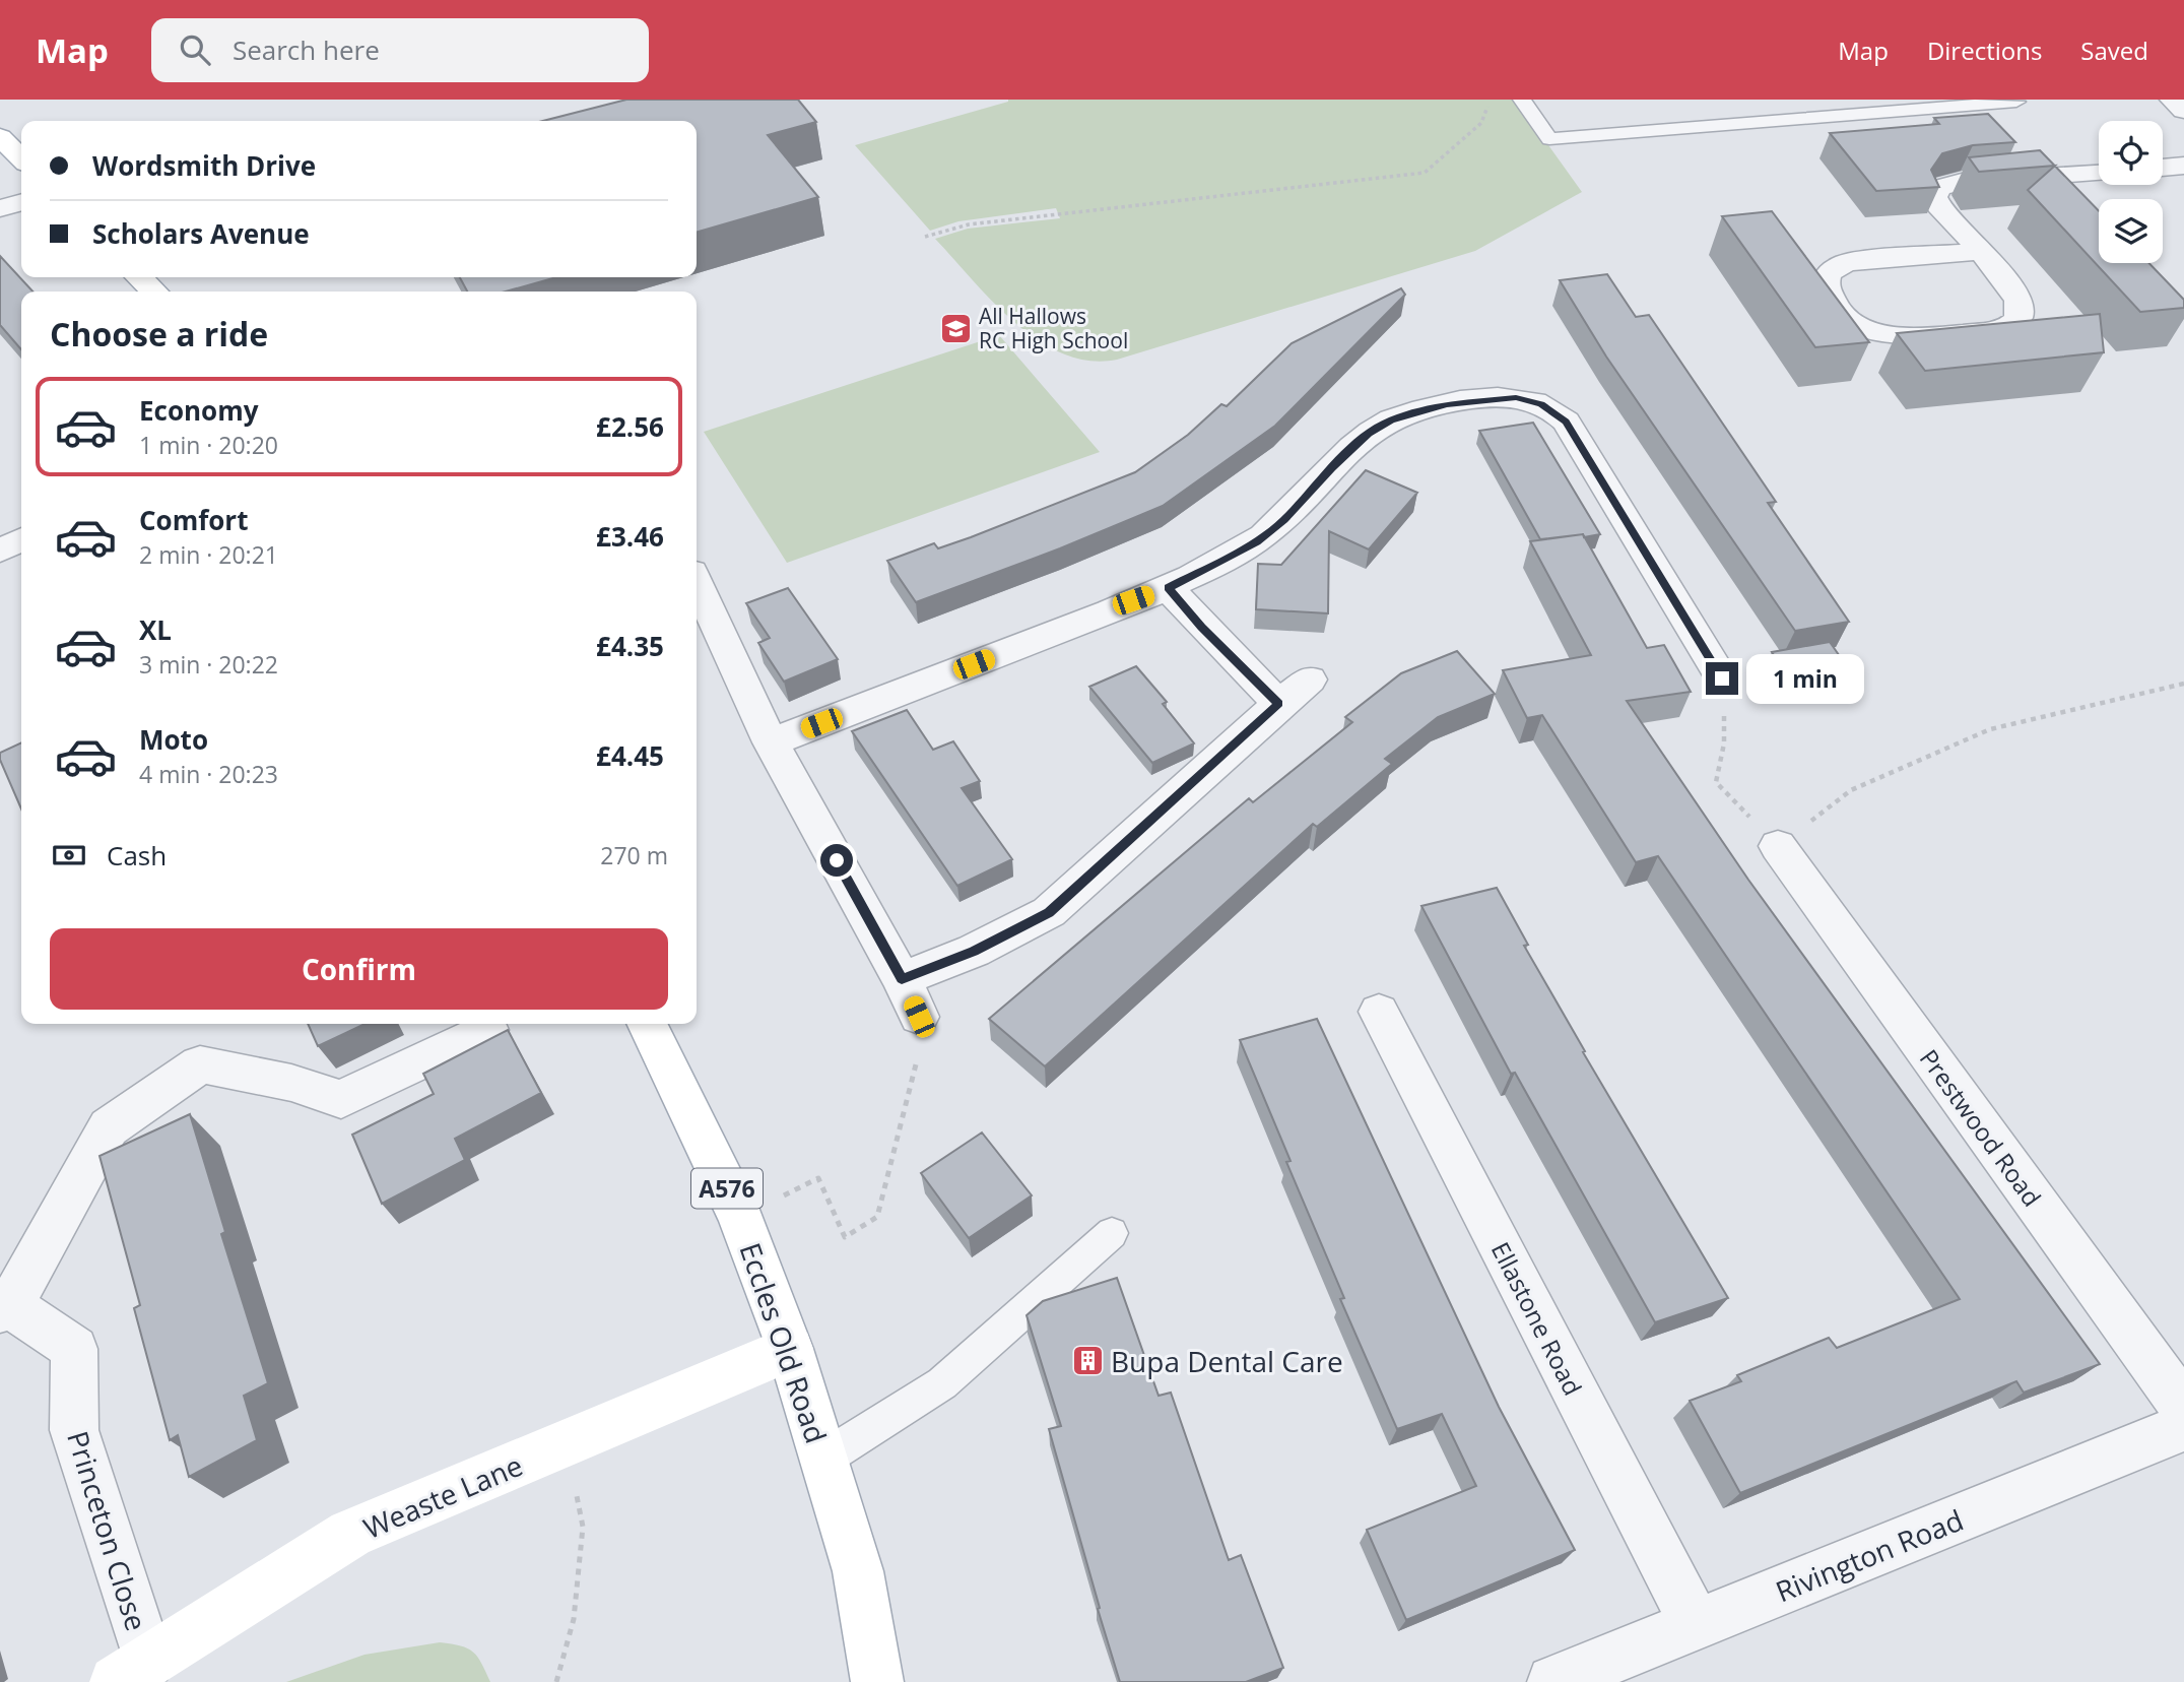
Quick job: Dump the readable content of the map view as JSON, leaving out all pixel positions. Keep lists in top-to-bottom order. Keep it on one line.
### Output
{"streets":{"main road":["A576","Eccles Old Road","Weaste Lane"],"street":["Prestwood Road","Ellastone Road","Princeton Close","Rivington Road"]},"crossings":[["Ellastone Road","Rivington Road"],["Eccles Old Road","Weaste Lane"],["Weaste Lane","Princeton Close"]],"places":{"school or university":["All Hallows RC High School"],"building":["Bupa Dental Care"]},"page":{"header":"Map","search":"Search here","nav":["Map","Directions","Saved"],"banner":["Wordsmith Drive","Scholars Avenue"],"heading":"Choose a ride","list":[{"name":"Economy","note":"1 min · 20:20","value":"£2.56"},{"name":"Comfort","note":"2 min · 20:21","value":"£3.46"},{"name":"XL","note":"3 min · 20:22","value":"£4.35"},{"name":"Moto","note":"4 min · 20:23","value":"£4.45"}],"bubble":"1 min","pay":["Cash","270 m"],"buttons":"Confirm"}}
